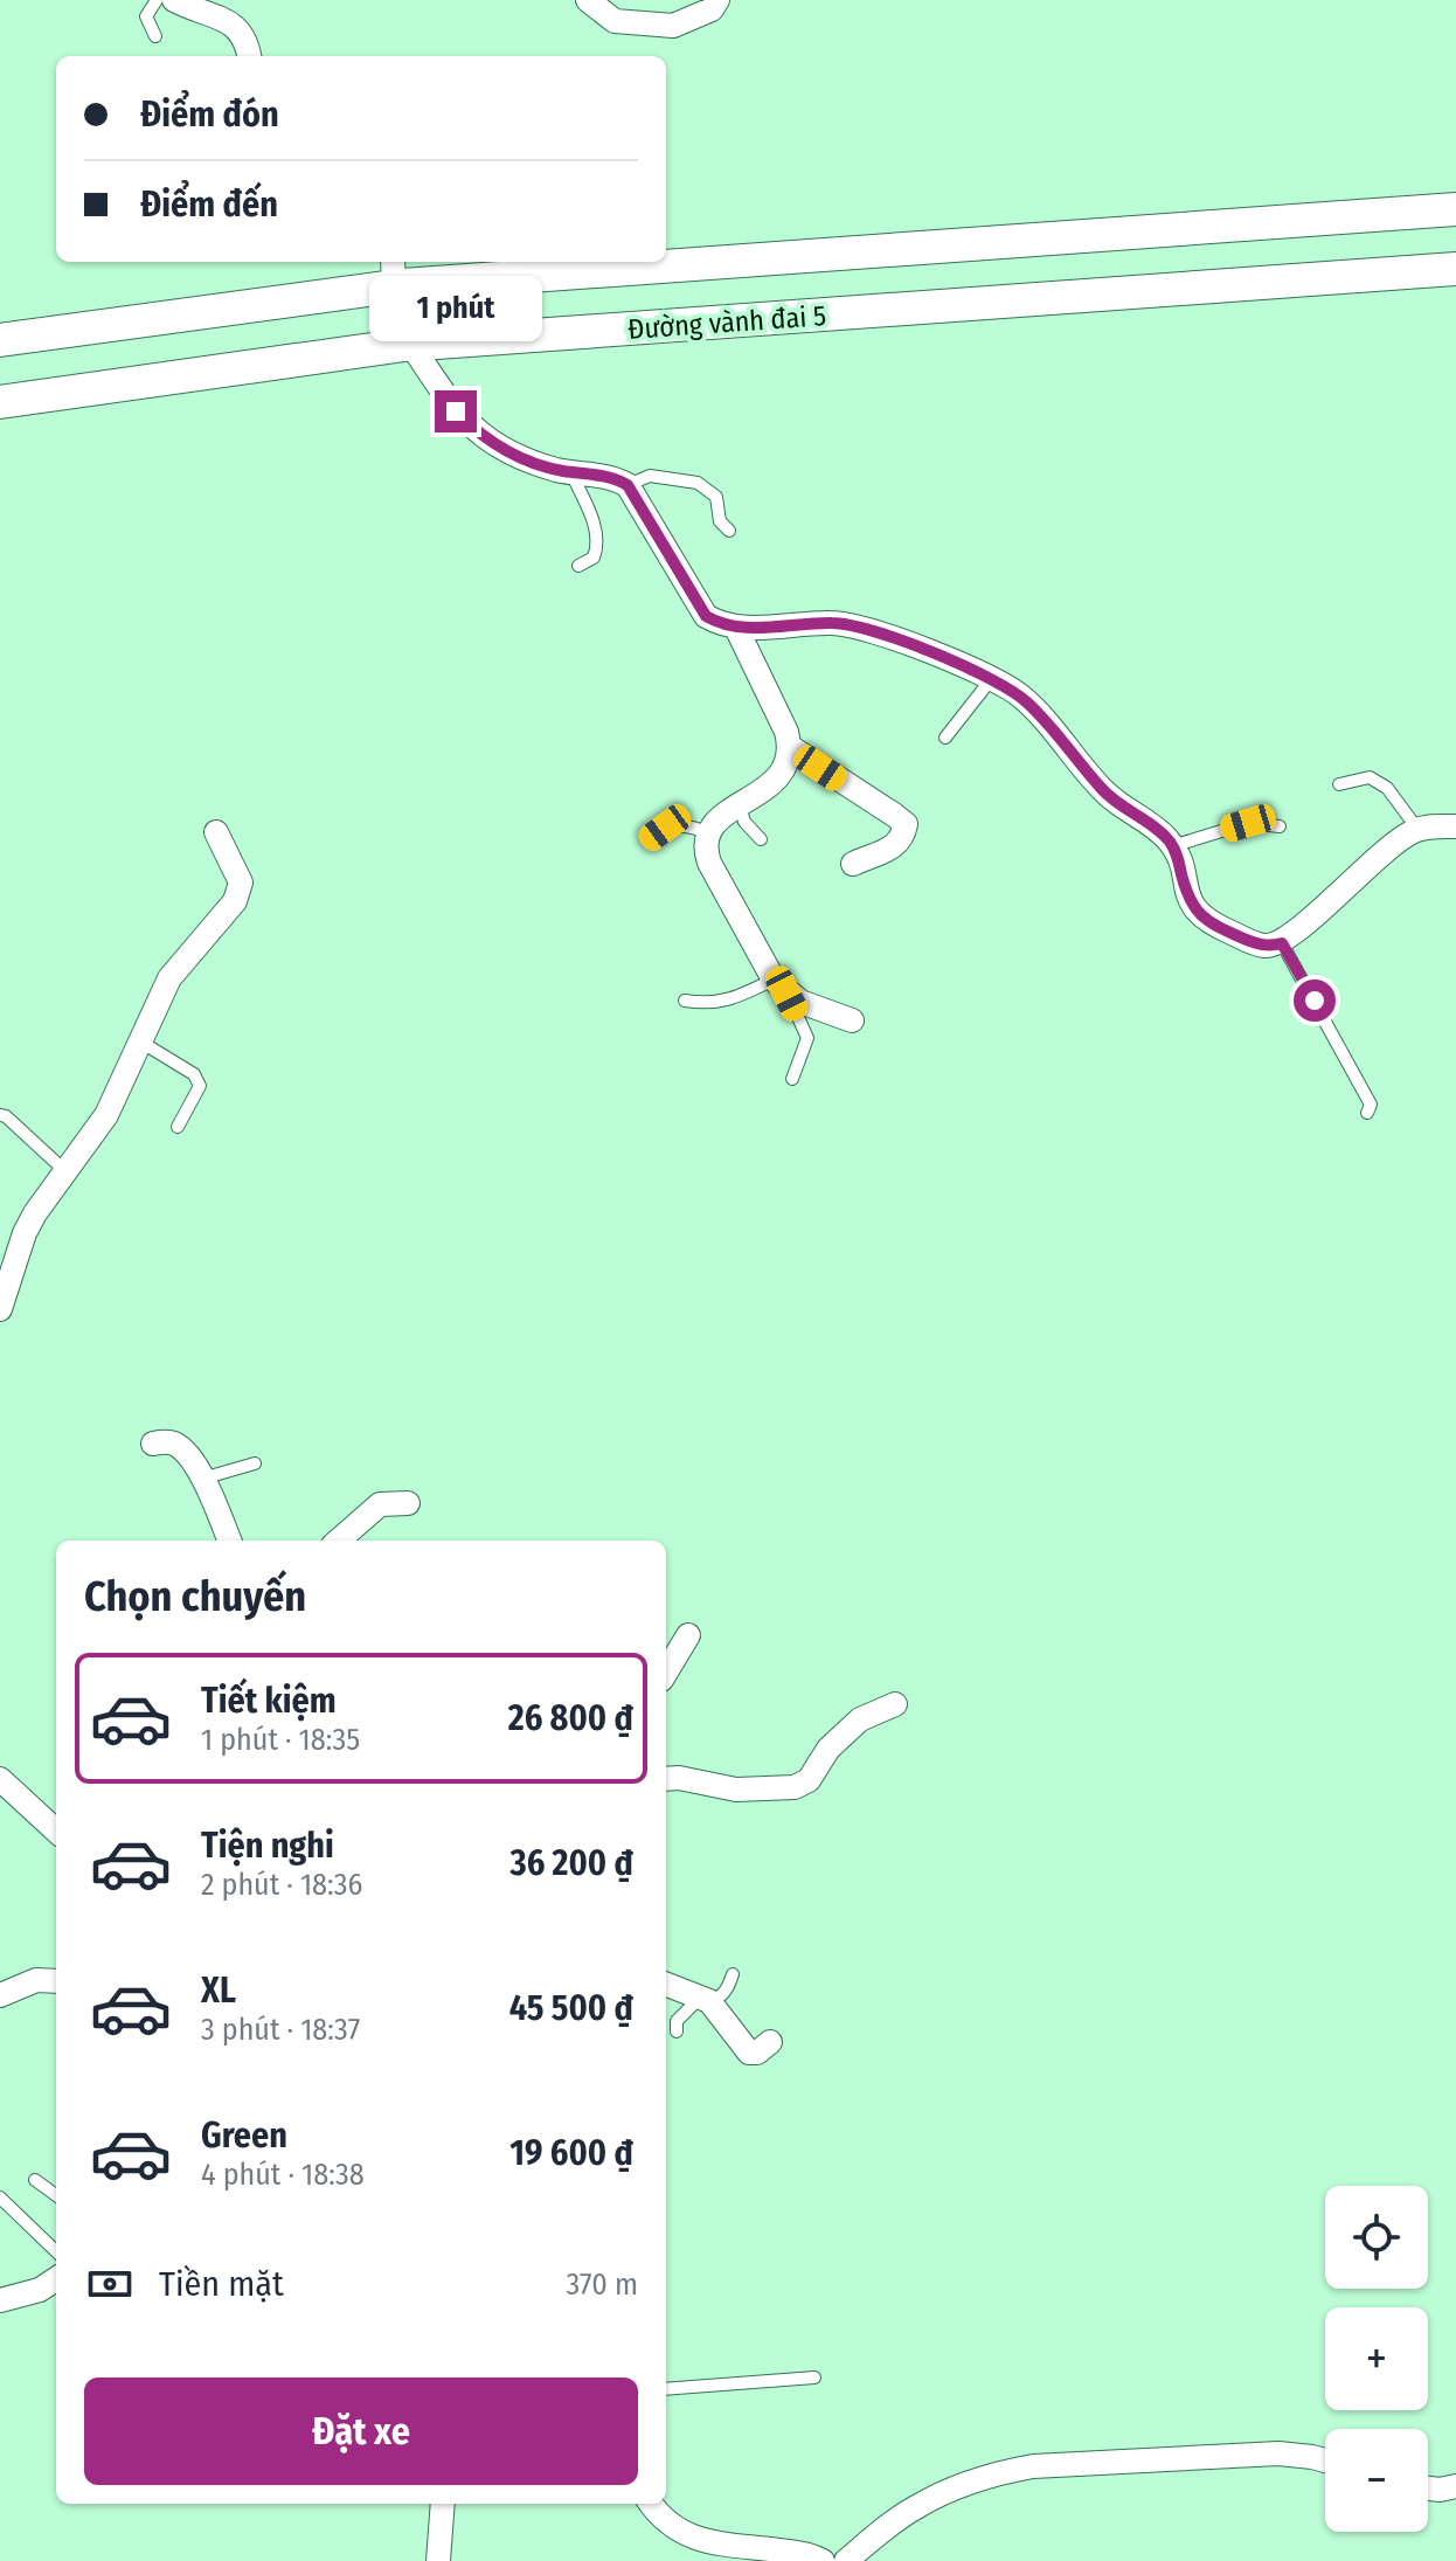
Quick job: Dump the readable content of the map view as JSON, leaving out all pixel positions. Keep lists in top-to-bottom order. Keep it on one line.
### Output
{"streets":{"main road":["Đường vành đai 5"]},"page":{"banner":["Điểm đón","Điểm đến"],"bubble":"1 phút","heading":"Chọn chuyến","list":[{"name":"Tiết kiệm","note":"1 phút · 18:35","value":"26 800 ₫"},{"name":"Tiện nghi","note":"2 phút · 18:36","value":"36 200 ₫"},{"name":"XL","note":"3 phút · 18:37","value":"45 500 ₫"},{"name":"Green","note":"4 phút · 18:38","value":"19 600 ₫"}],"map_buttons":["+","−"],"pay":["Tiền mặt","370 m"],"buttons":"Đặt xe"}}
